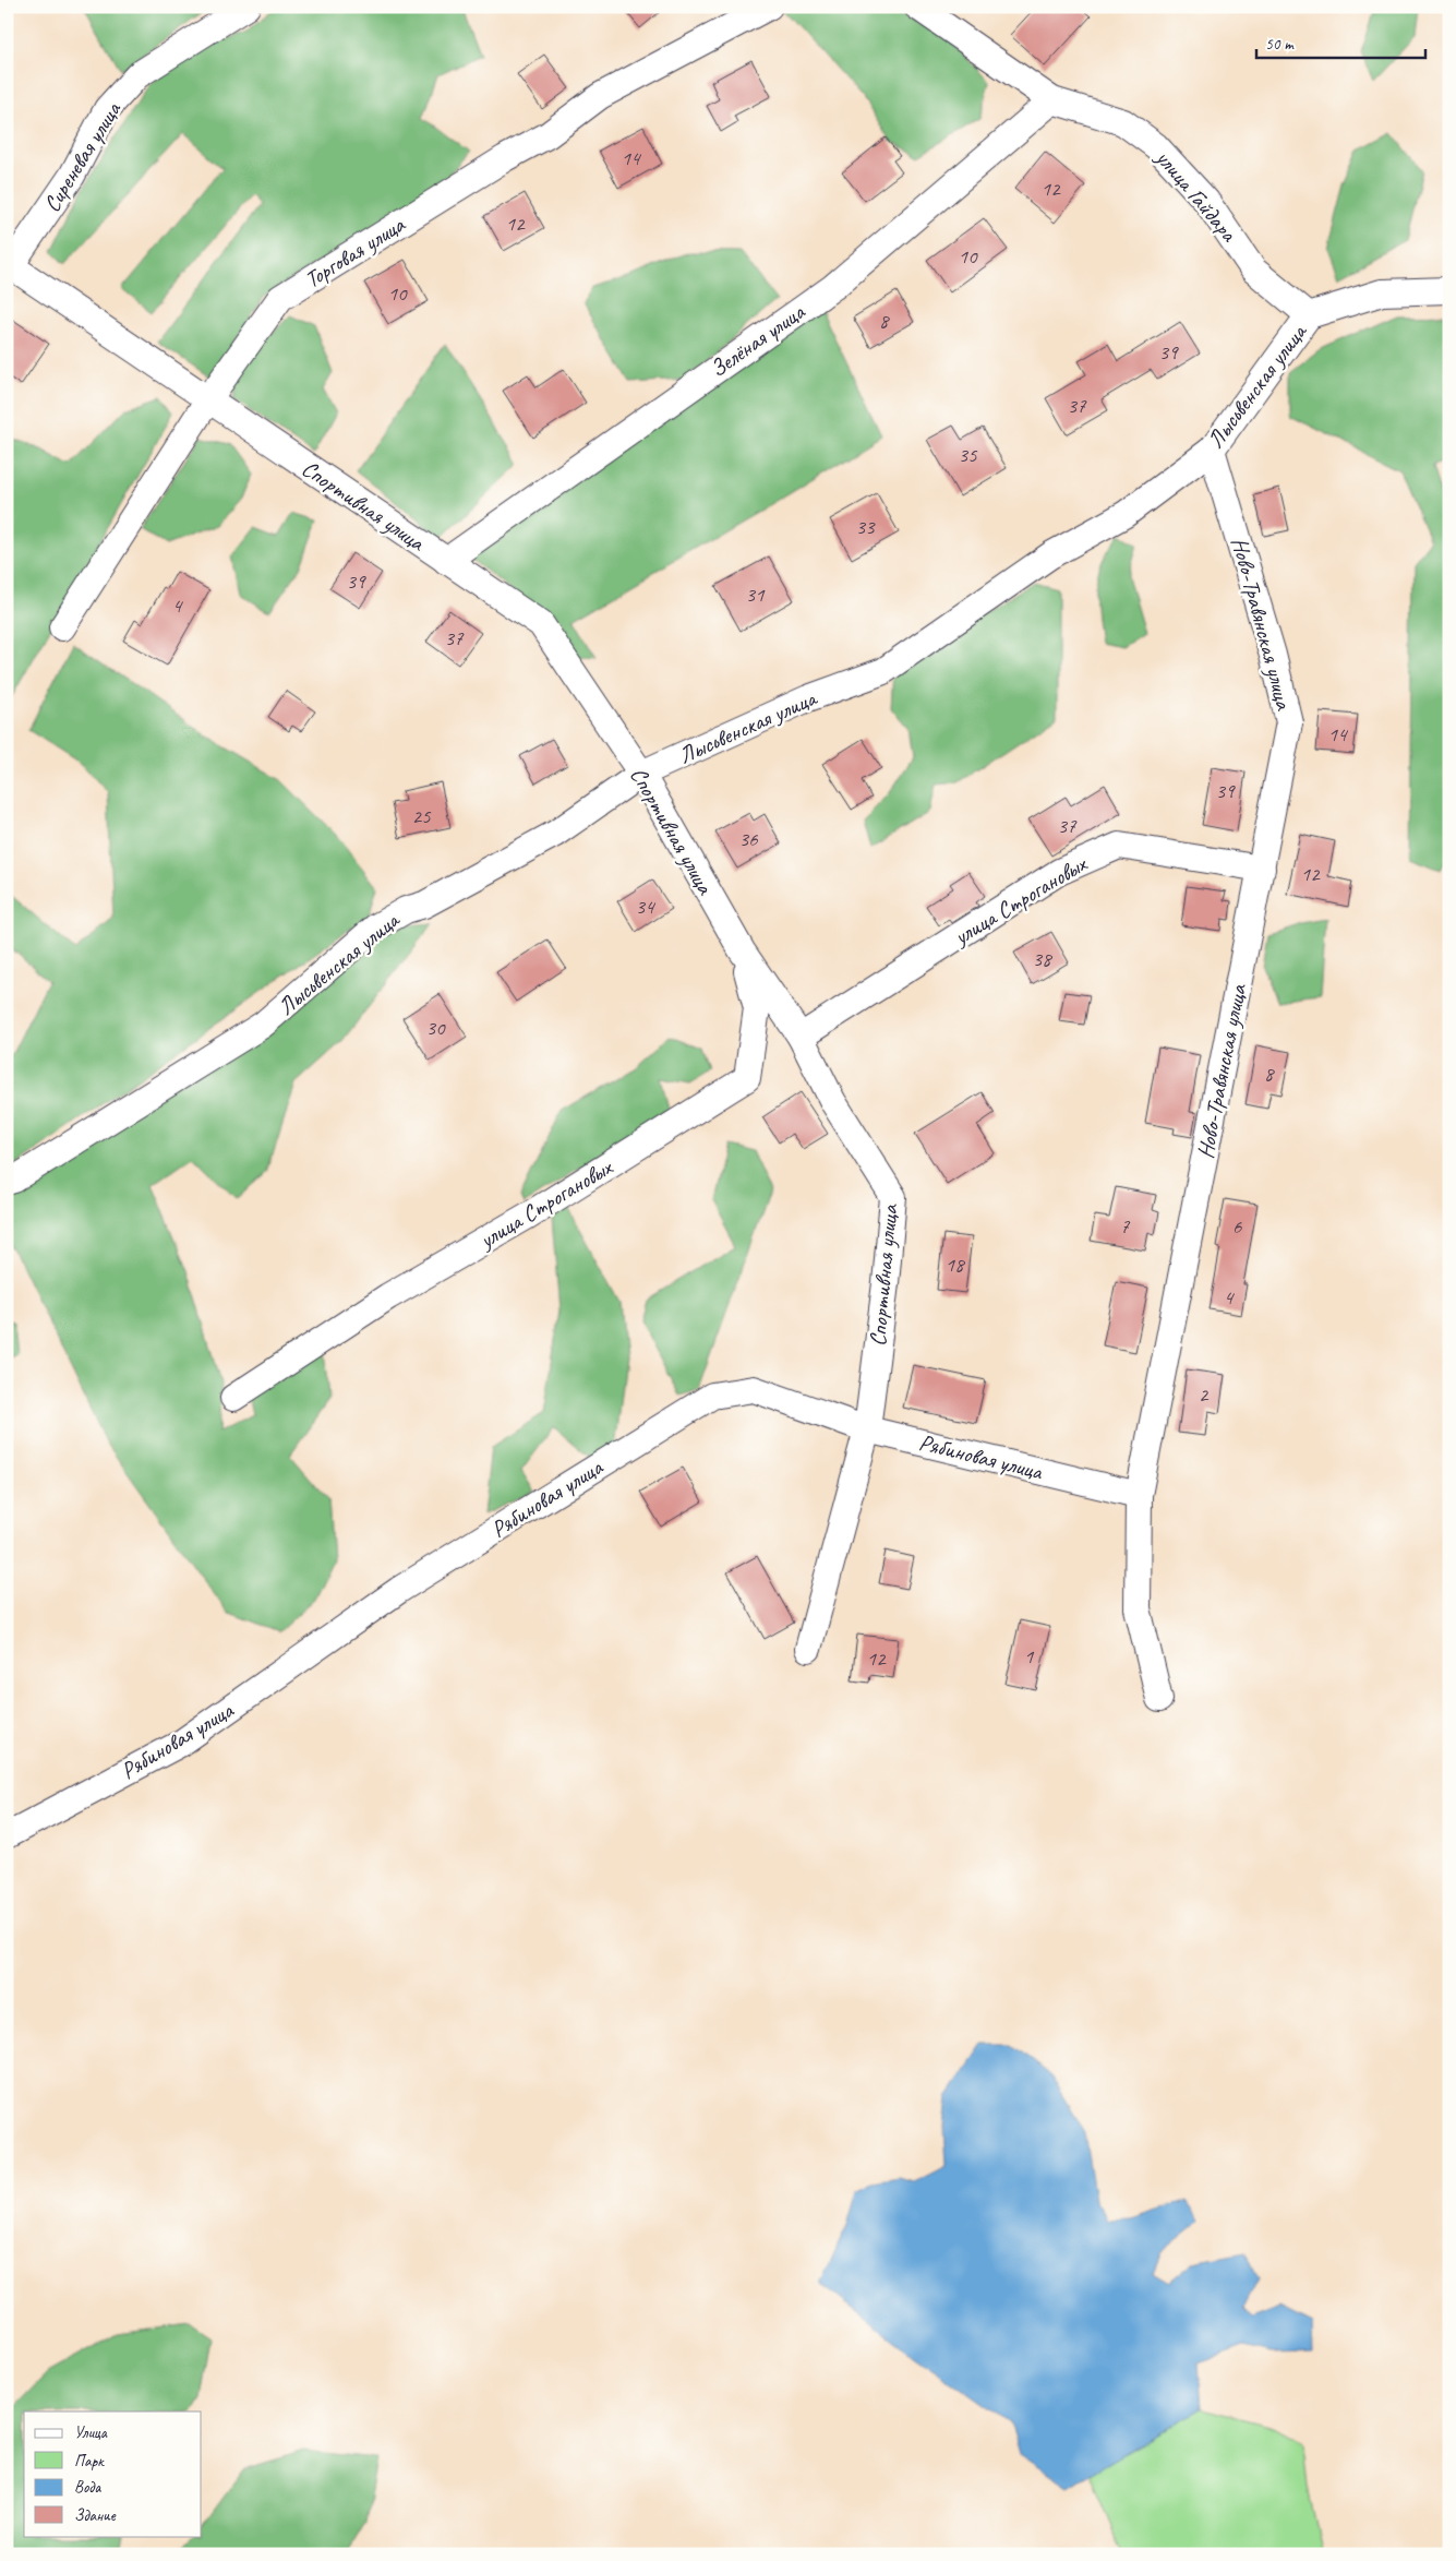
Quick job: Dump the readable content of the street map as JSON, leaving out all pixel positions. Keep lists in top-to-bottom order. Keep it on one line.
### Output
{"streets":{"street":["Сиреневая улица","улица Гайдара","Торговая улица","Зелёная улица","Лысьвенская улица","Спортивная улица","Ново-Травянская улица","улица Строгановых","Рябиновая улица"]},"crossings":[["Сиреневая улица","Спортивная улица"],["улица Гайдара","Зелёная улица"],["улица Гайдара","Лысьвенская улица"],["Торговая улица","Спортивная улица"],["Зелёная улица","Спортивная улица"],["Лысьвенская улица","Спортивная улица"],["Лысьвенская улица","Ново-Травянская улица"],["Спортивная улица","улица Строгановых"],["Спортивная улица","Рябиновая улица"],["Ново-Травянская улица","улица Строгановых"],["Ново-Травянская улица","Рябиновая улица"]],"house_numbers":["14","12","12","10","10","8","39","37","35","33","39","31","4","37","14","39","25","37","36","12","34","38","30","8","7","6","18","4","2","1","12"],"legend":["Улица","Парк","Вода","Здание"],"scale_bar":"50 m"}
